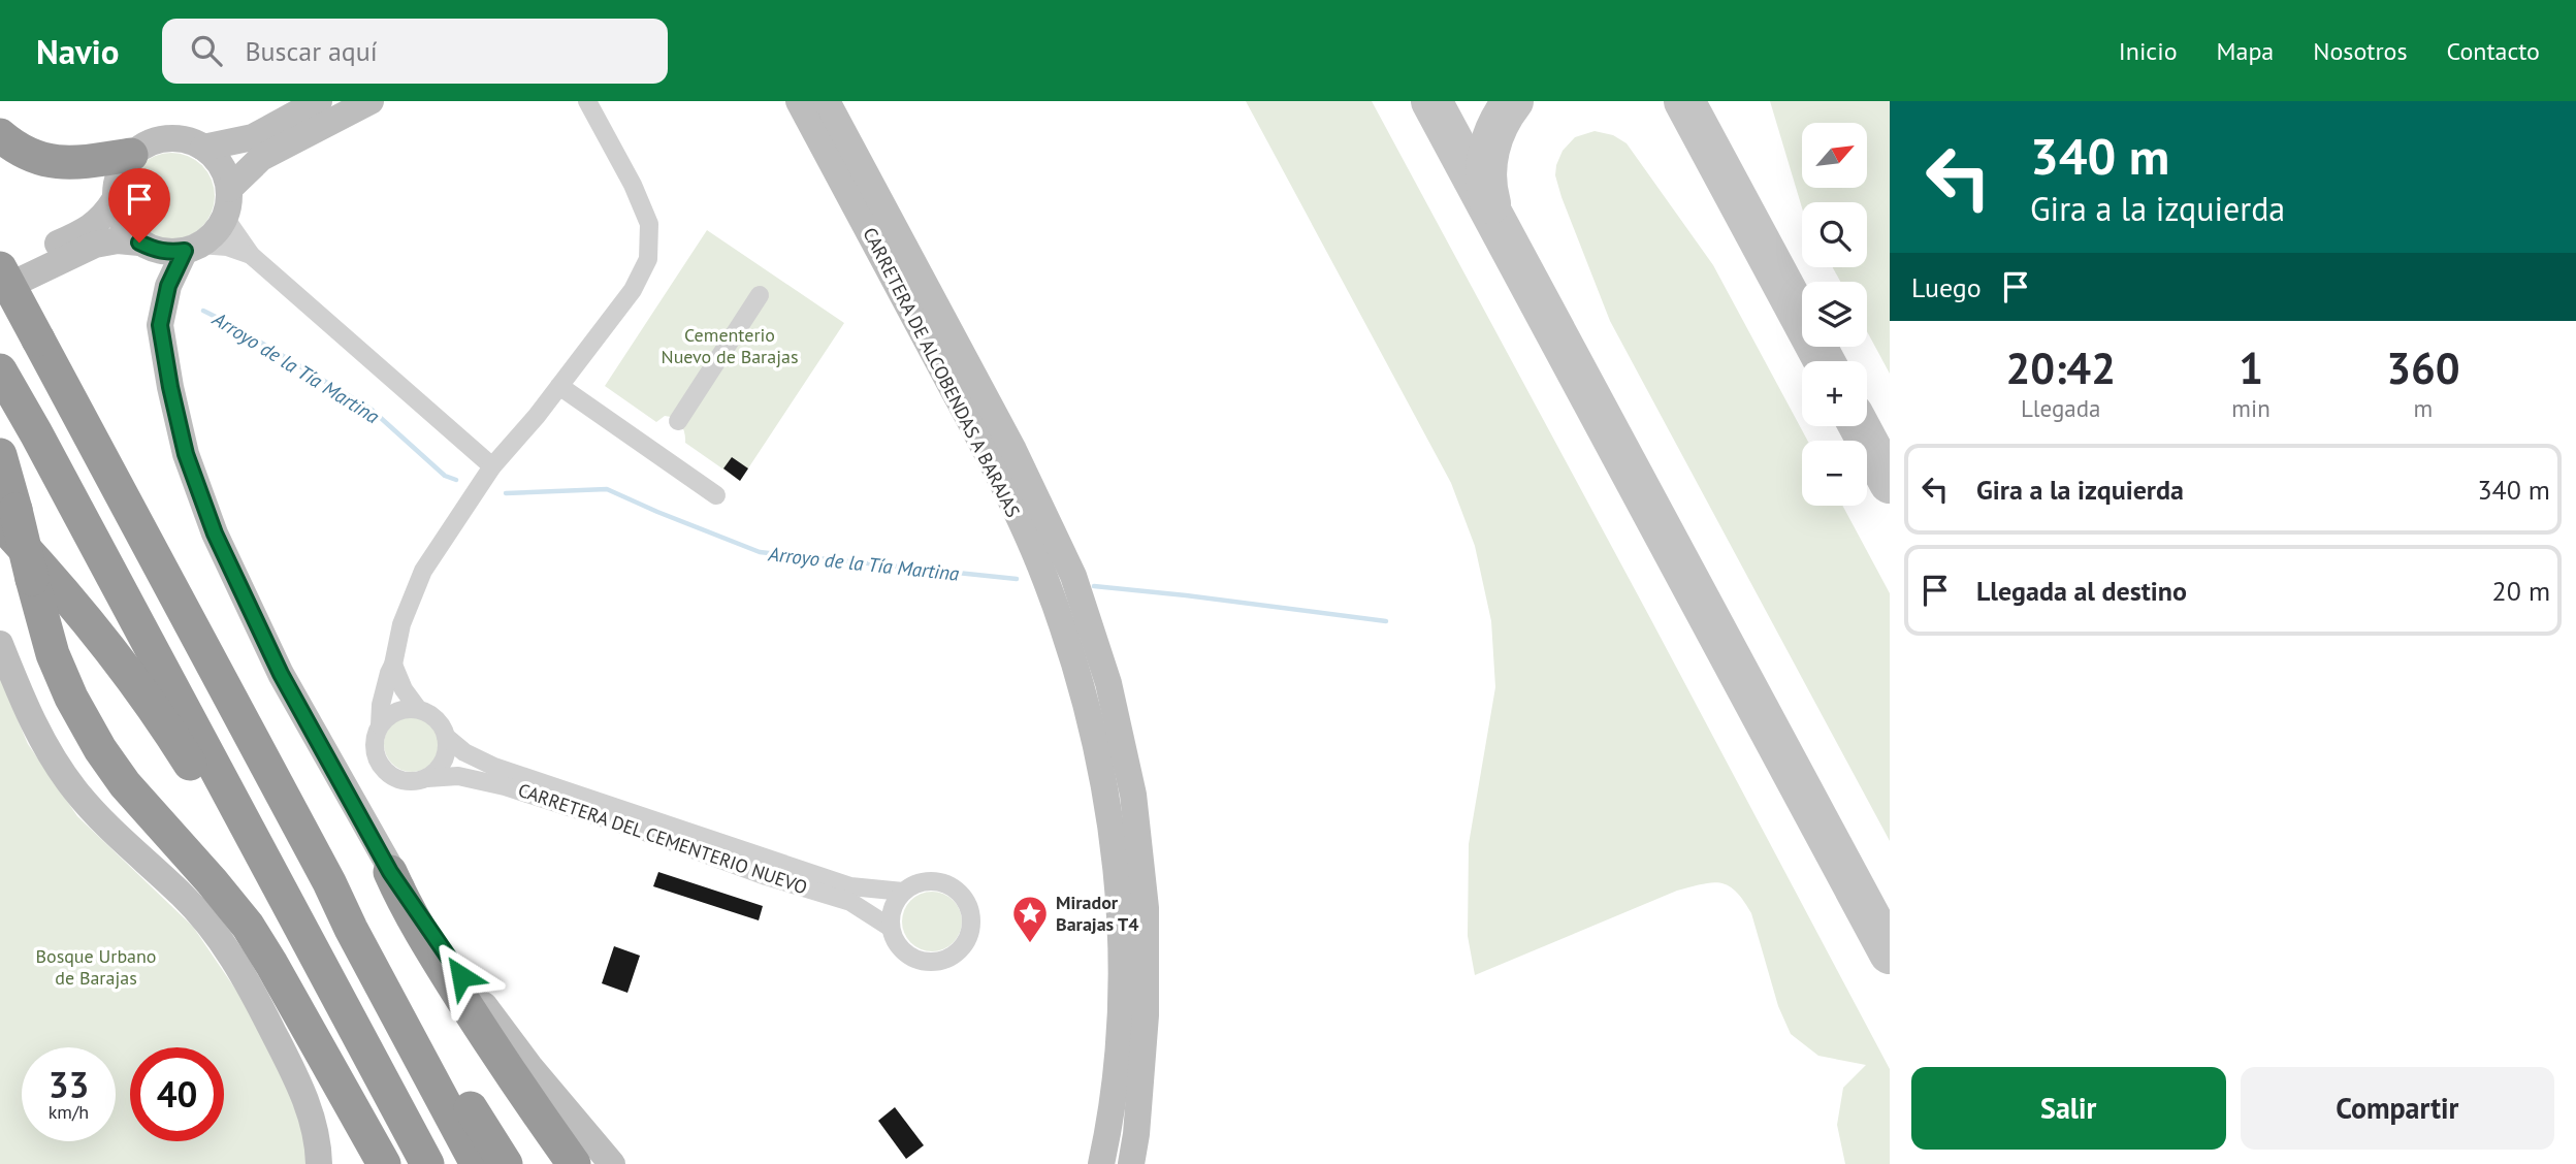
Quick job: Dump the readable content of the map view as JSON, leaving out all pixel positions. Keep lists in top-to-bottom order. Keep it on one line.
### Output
{"streets":{"street":["CARRETERA DE ALCOBENDAS A BARAJAS","CARRETERA DEL CEMENTERIO NUEVO"]},"water":["Arroyo de la Tía Martina"],"parks":["Cementerio Nuevo de Barajas","Bosque Urbano de Barajas"],"places":{"place":["Mirador Barajas T4"]},"north":"top right","page":{"header":"Navio","search":"Buscar aquí","nav":["Inicio","Mapa","Nosotros","Contacto"],"turn":["340 m","Gira a la izquierda"],"map_buttons":["+","−"],"then":"Luego","eta":["20:42","Llegada","1","min","360","m"],"list":[{"name":"Gira a la izquierda","value":"340 m"},{"name":"Llegada al destino","value":"20 m"}],"speed":"33 km/h","limit":"40","buttons":["Salir","Compartir"]}}
